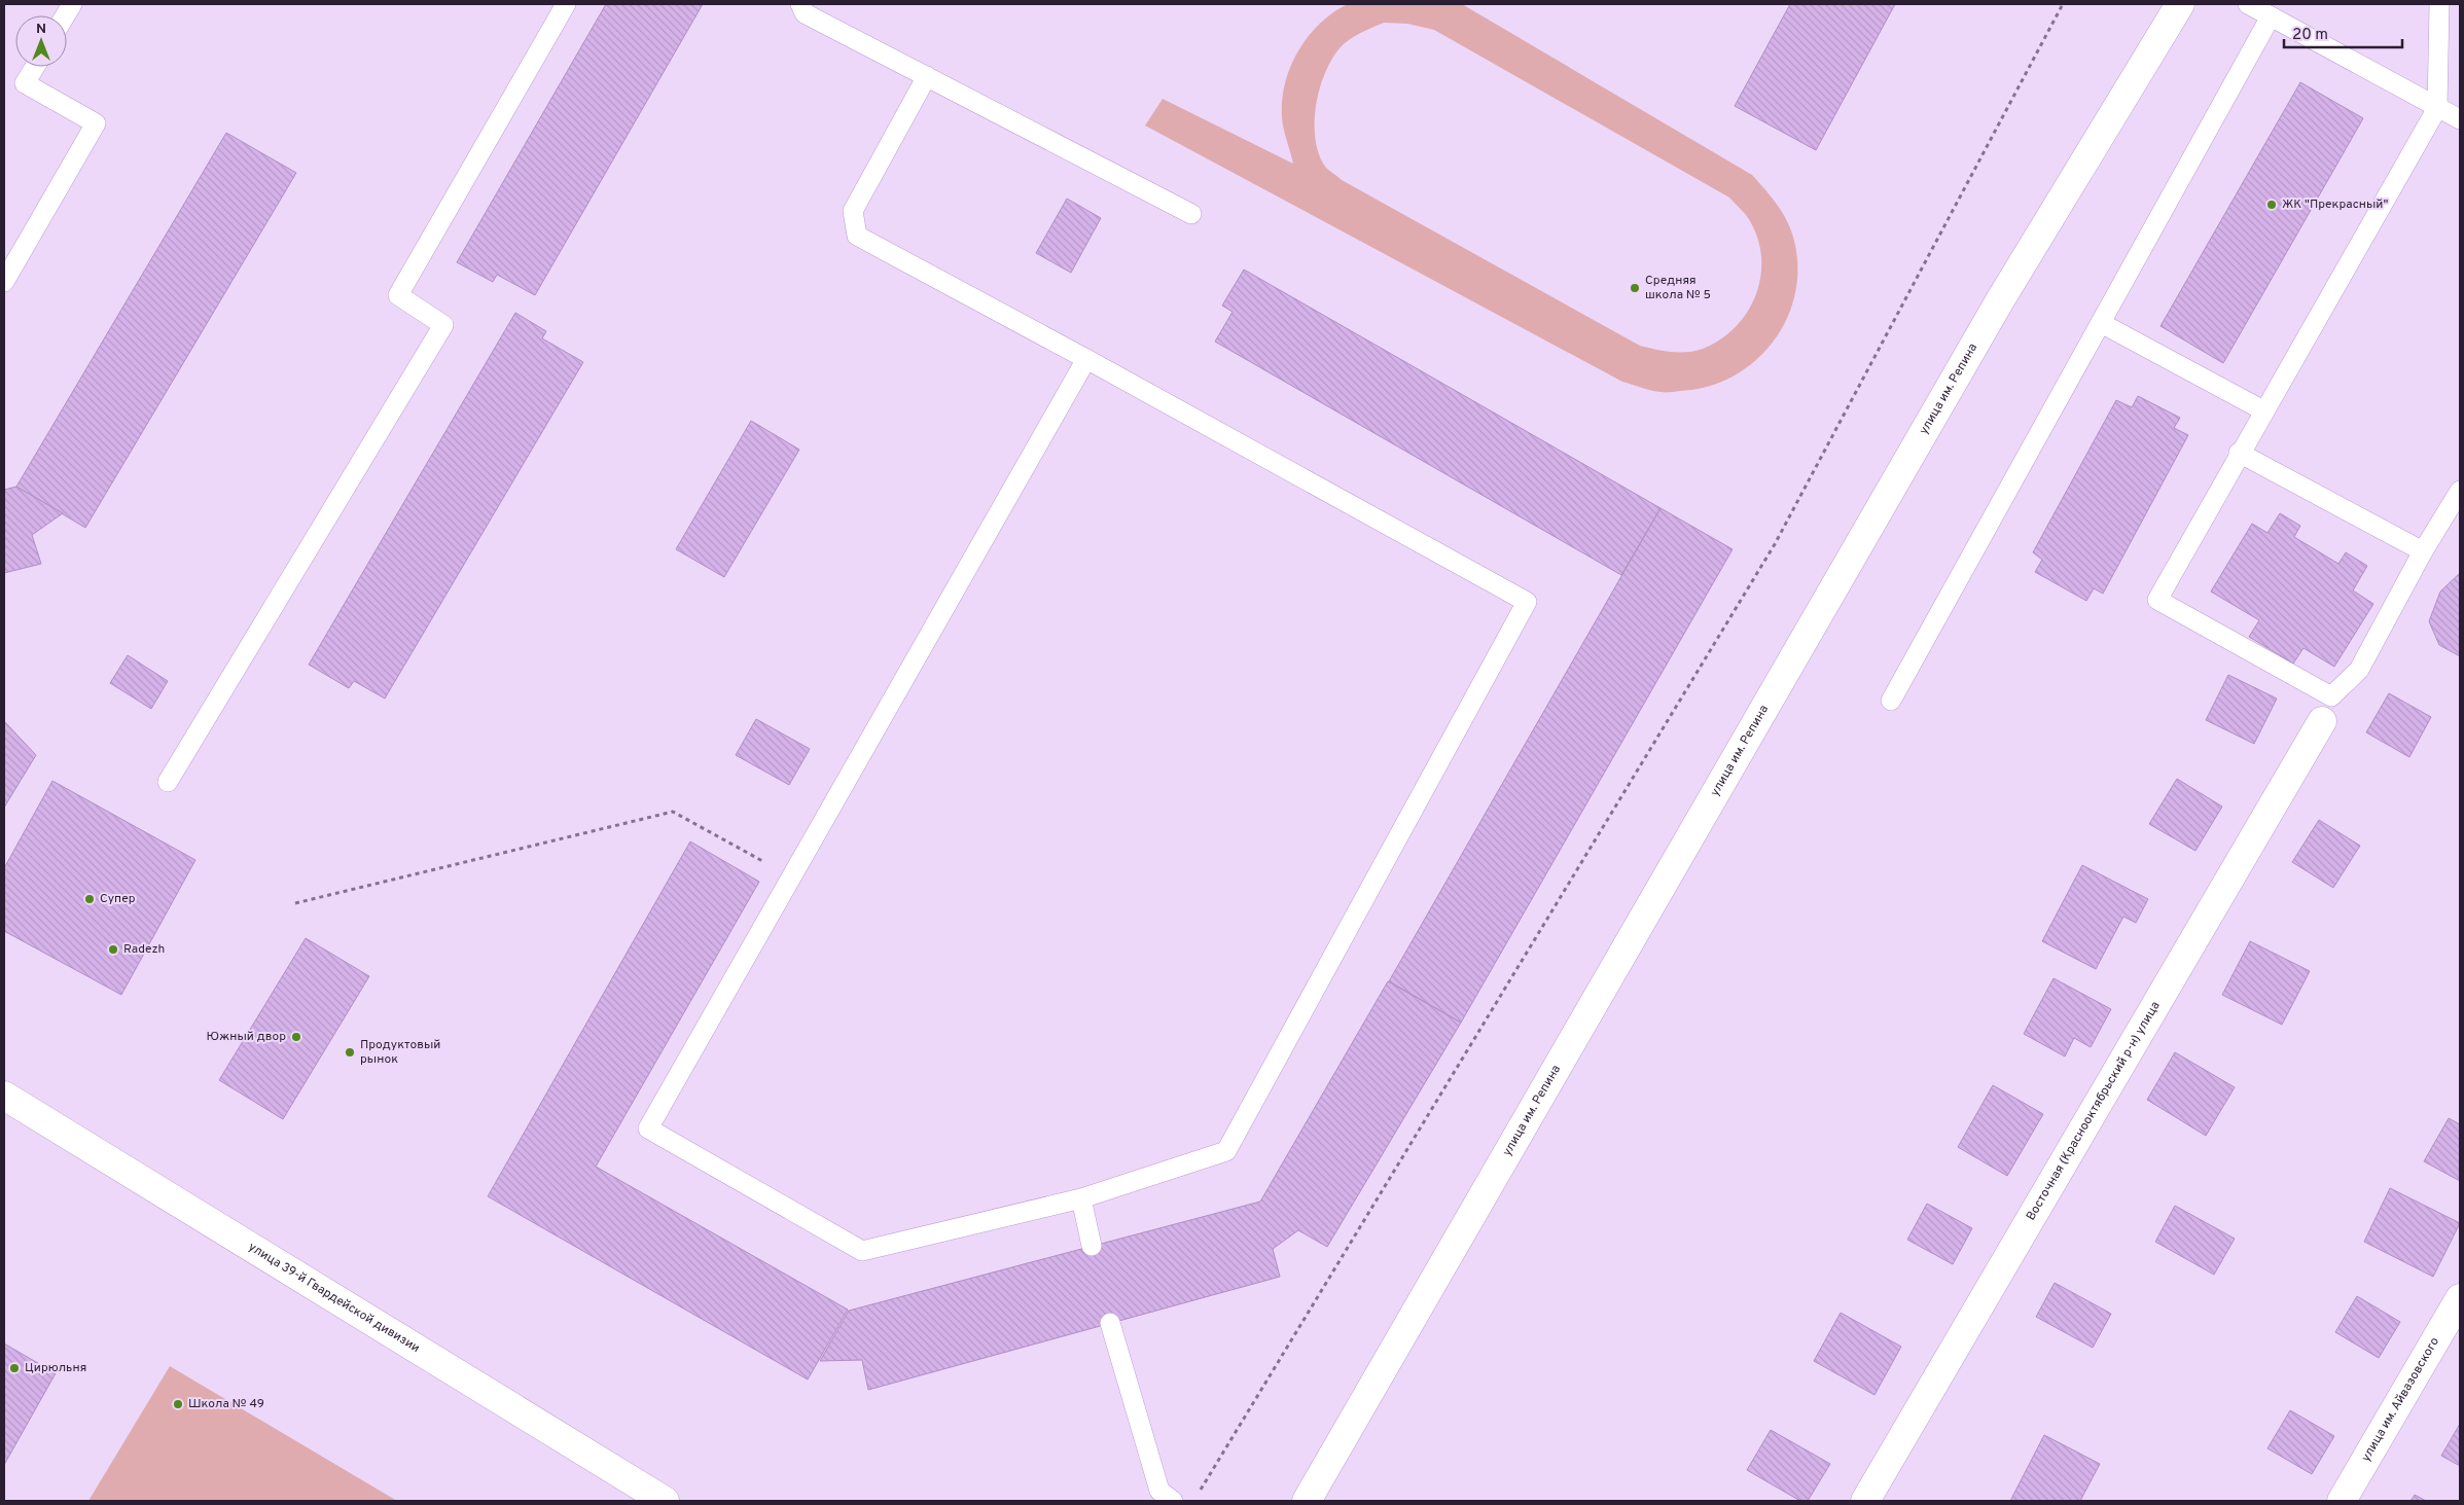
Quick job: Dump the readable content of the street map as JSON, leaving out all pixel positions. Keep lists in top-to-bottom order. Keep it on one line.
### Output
{"streets":{"street":["улица им. Репина","Восточная (Краснооктябрьский р-н) улица","улица 39-й Гвардейской дивизии","улица им. Айвазовского"]},"places":["ЖК \"Прекрасный\"","Средняя школа № 5","Супер","Radezh","Южный двор","Продуктовый рынок","Цирюльня","Школа № 49"],"scale_bar":"20 m","north":"top"}
